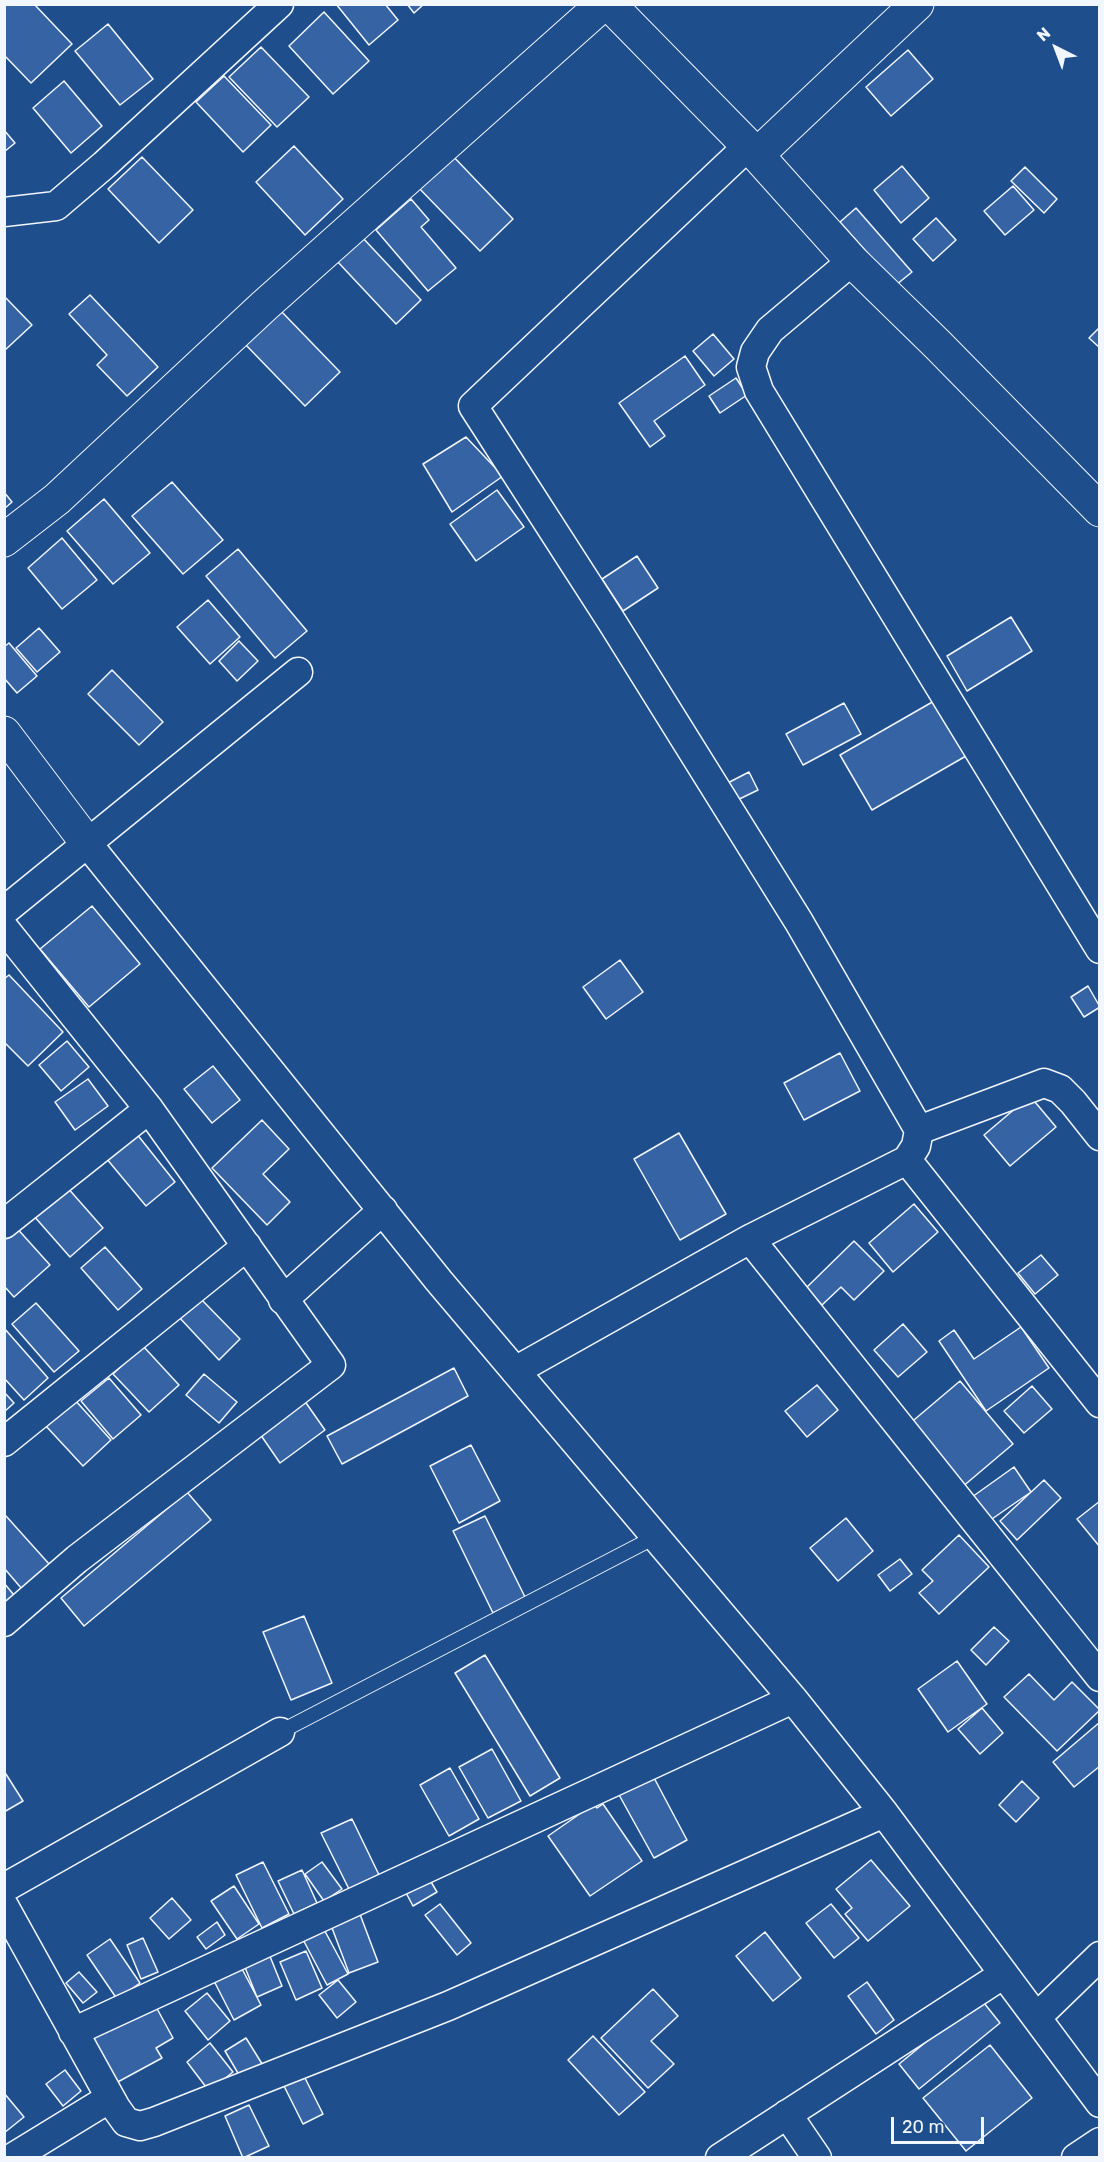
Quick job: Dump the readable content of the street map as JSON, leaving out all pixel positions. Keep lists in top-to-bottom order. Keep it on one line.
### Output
{"scale_bar":"20 m","north":"top left"}
